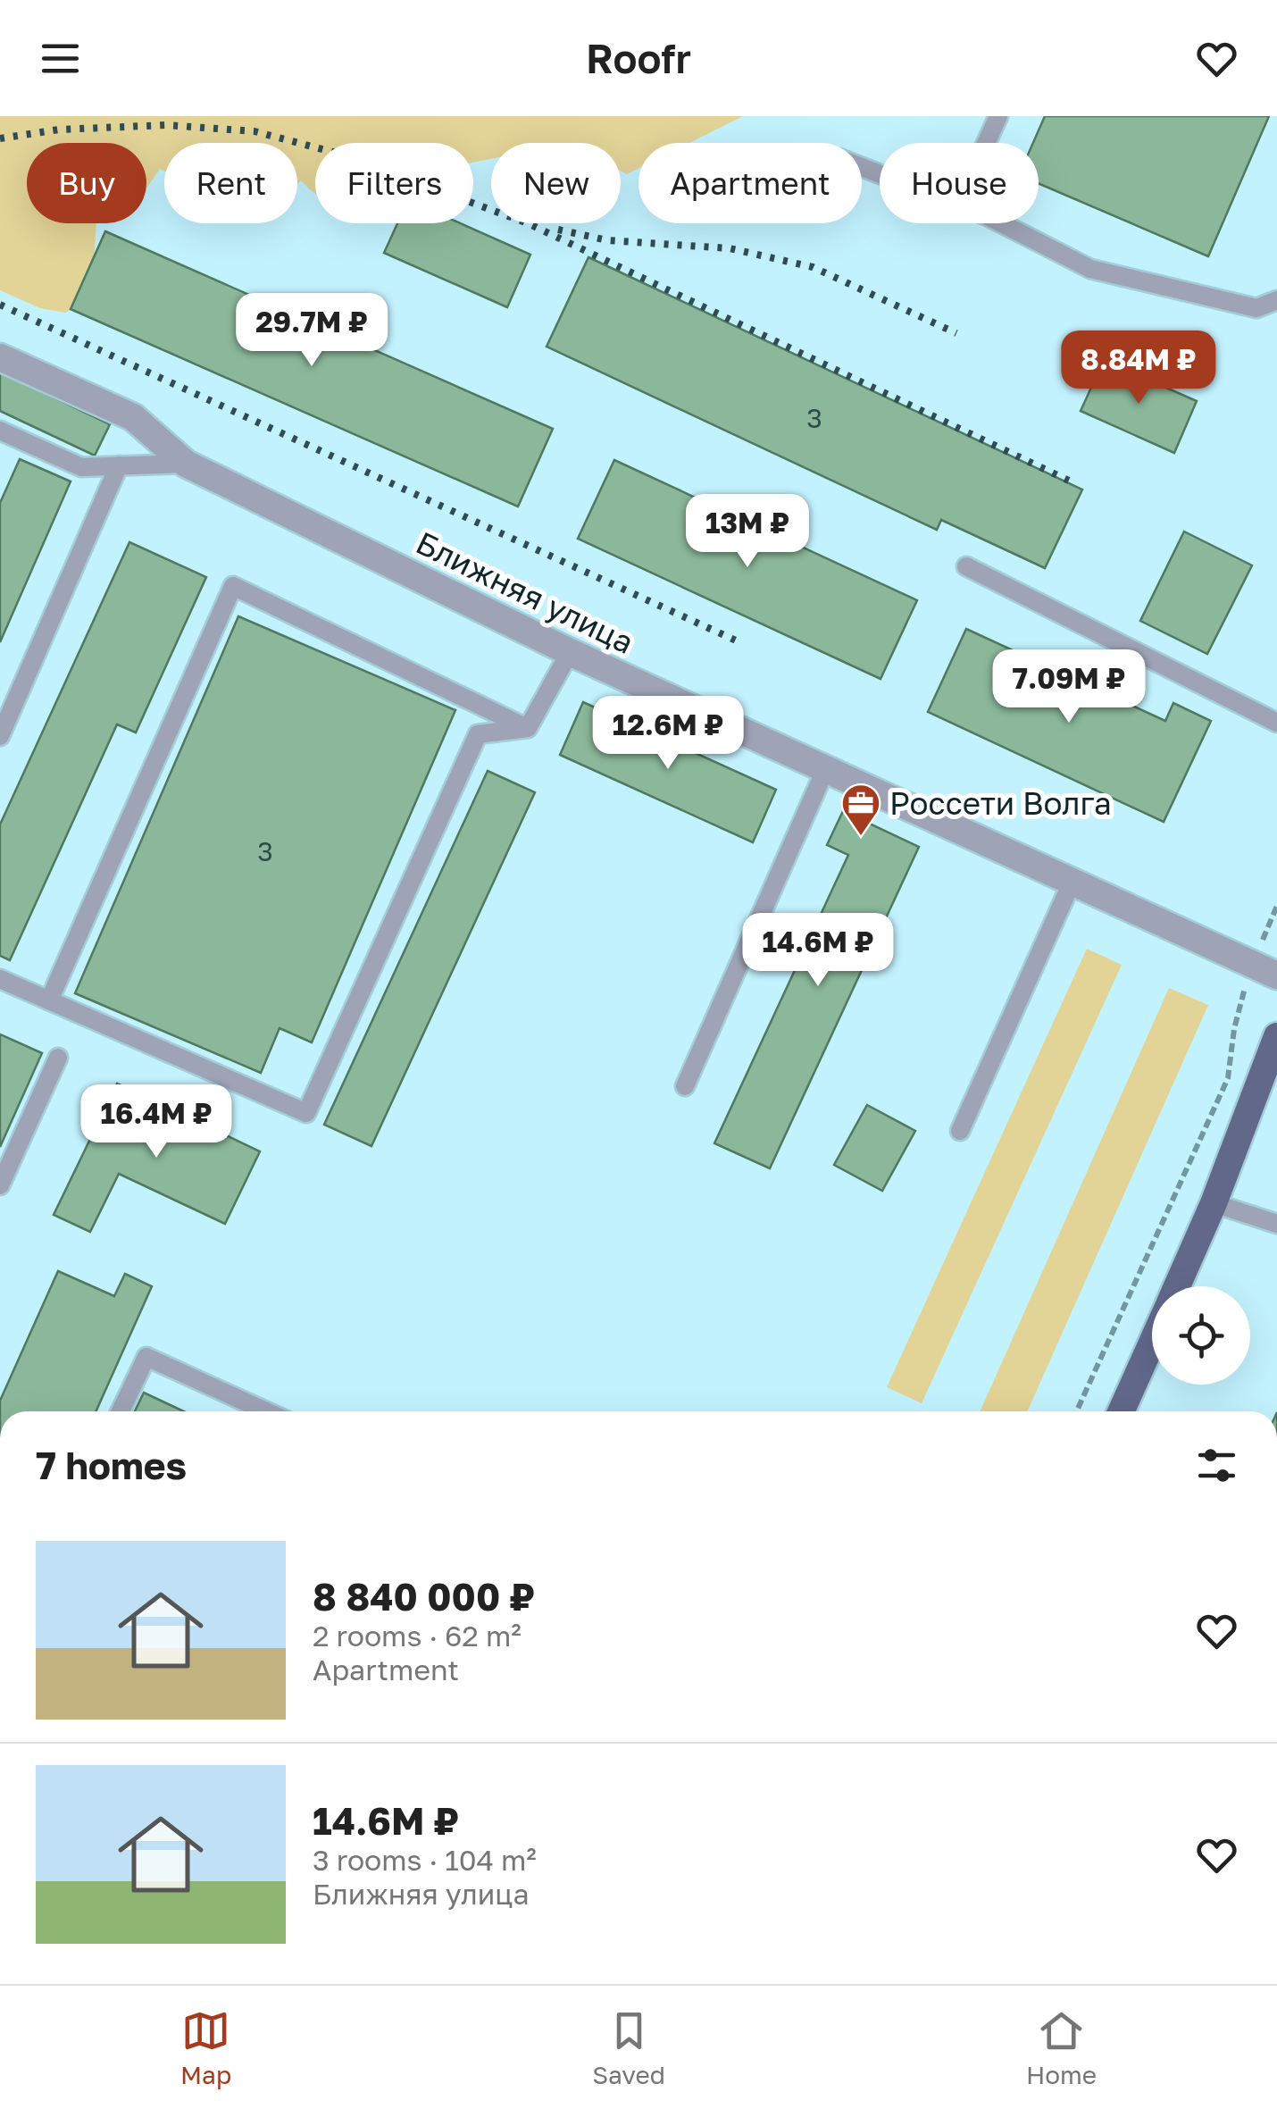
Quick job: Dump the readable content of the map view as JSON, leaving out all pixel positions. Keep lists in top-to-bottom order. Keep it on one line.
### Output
{"streets":{"street":["Ближняя улица"]},"places":{"office":["Россети Волга"]},"house_numbers":["3","3"],"page":{"header":"Roofr","chip":["Buy","Rent","Filters","New","Apartment","House"],"price":["29.7M ₽","8.84M ₽","13M ₽","7.09M ₽","12.6M ₽","14.6M ₽","16.4M ₽"],"heading":"7 homes","list":[{"name":"8 840 000 ₽","note":"2 rooms · 62 m² · Apartment"},{"name":"14.6M ₽","note":"3 rooms · 104 m² · Ближняя улица"}],"tabs":["Map","Saved","Home"]}}
